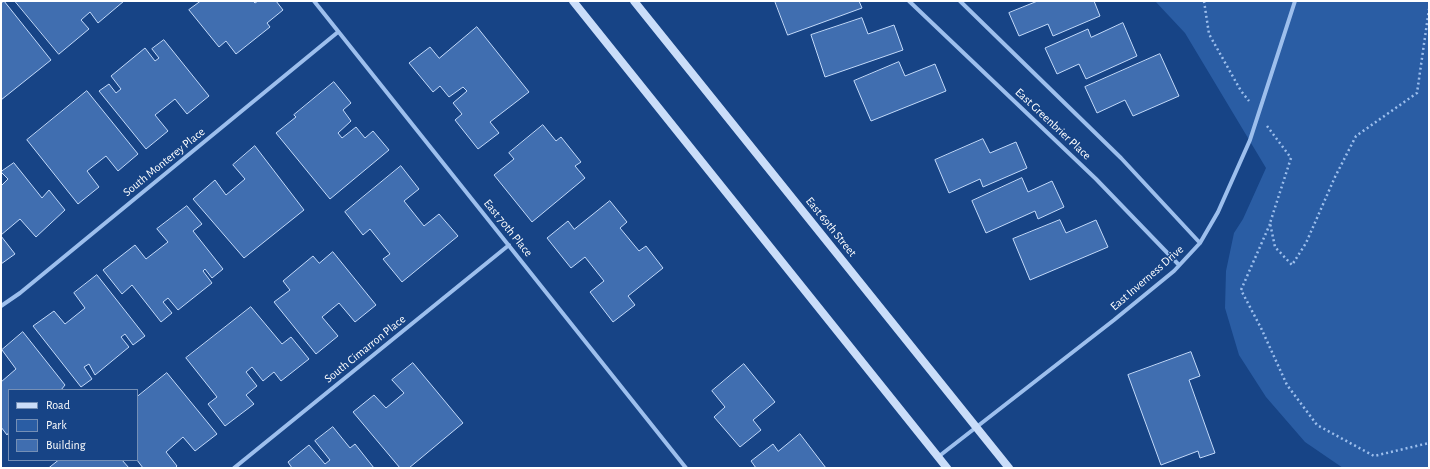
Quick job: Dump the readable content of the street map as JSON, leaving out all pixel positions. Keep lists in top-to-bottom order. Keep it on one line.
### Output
{"streets":{"main road":["East 69th Street"],"street":["East Greenbrier Place","South Monterey Place","East 70th Place","East Inverness Drive","South Cimarron Place"]},"crossings":[["East Greenbrier Place","East Inverness Drive"],["South Monterey Place","East 70th Place"],["East 69th Street","East Inverness Drive"],["East 70th Place","South Cimarron Place"]],"legend":["Road","Park","Building"]}
